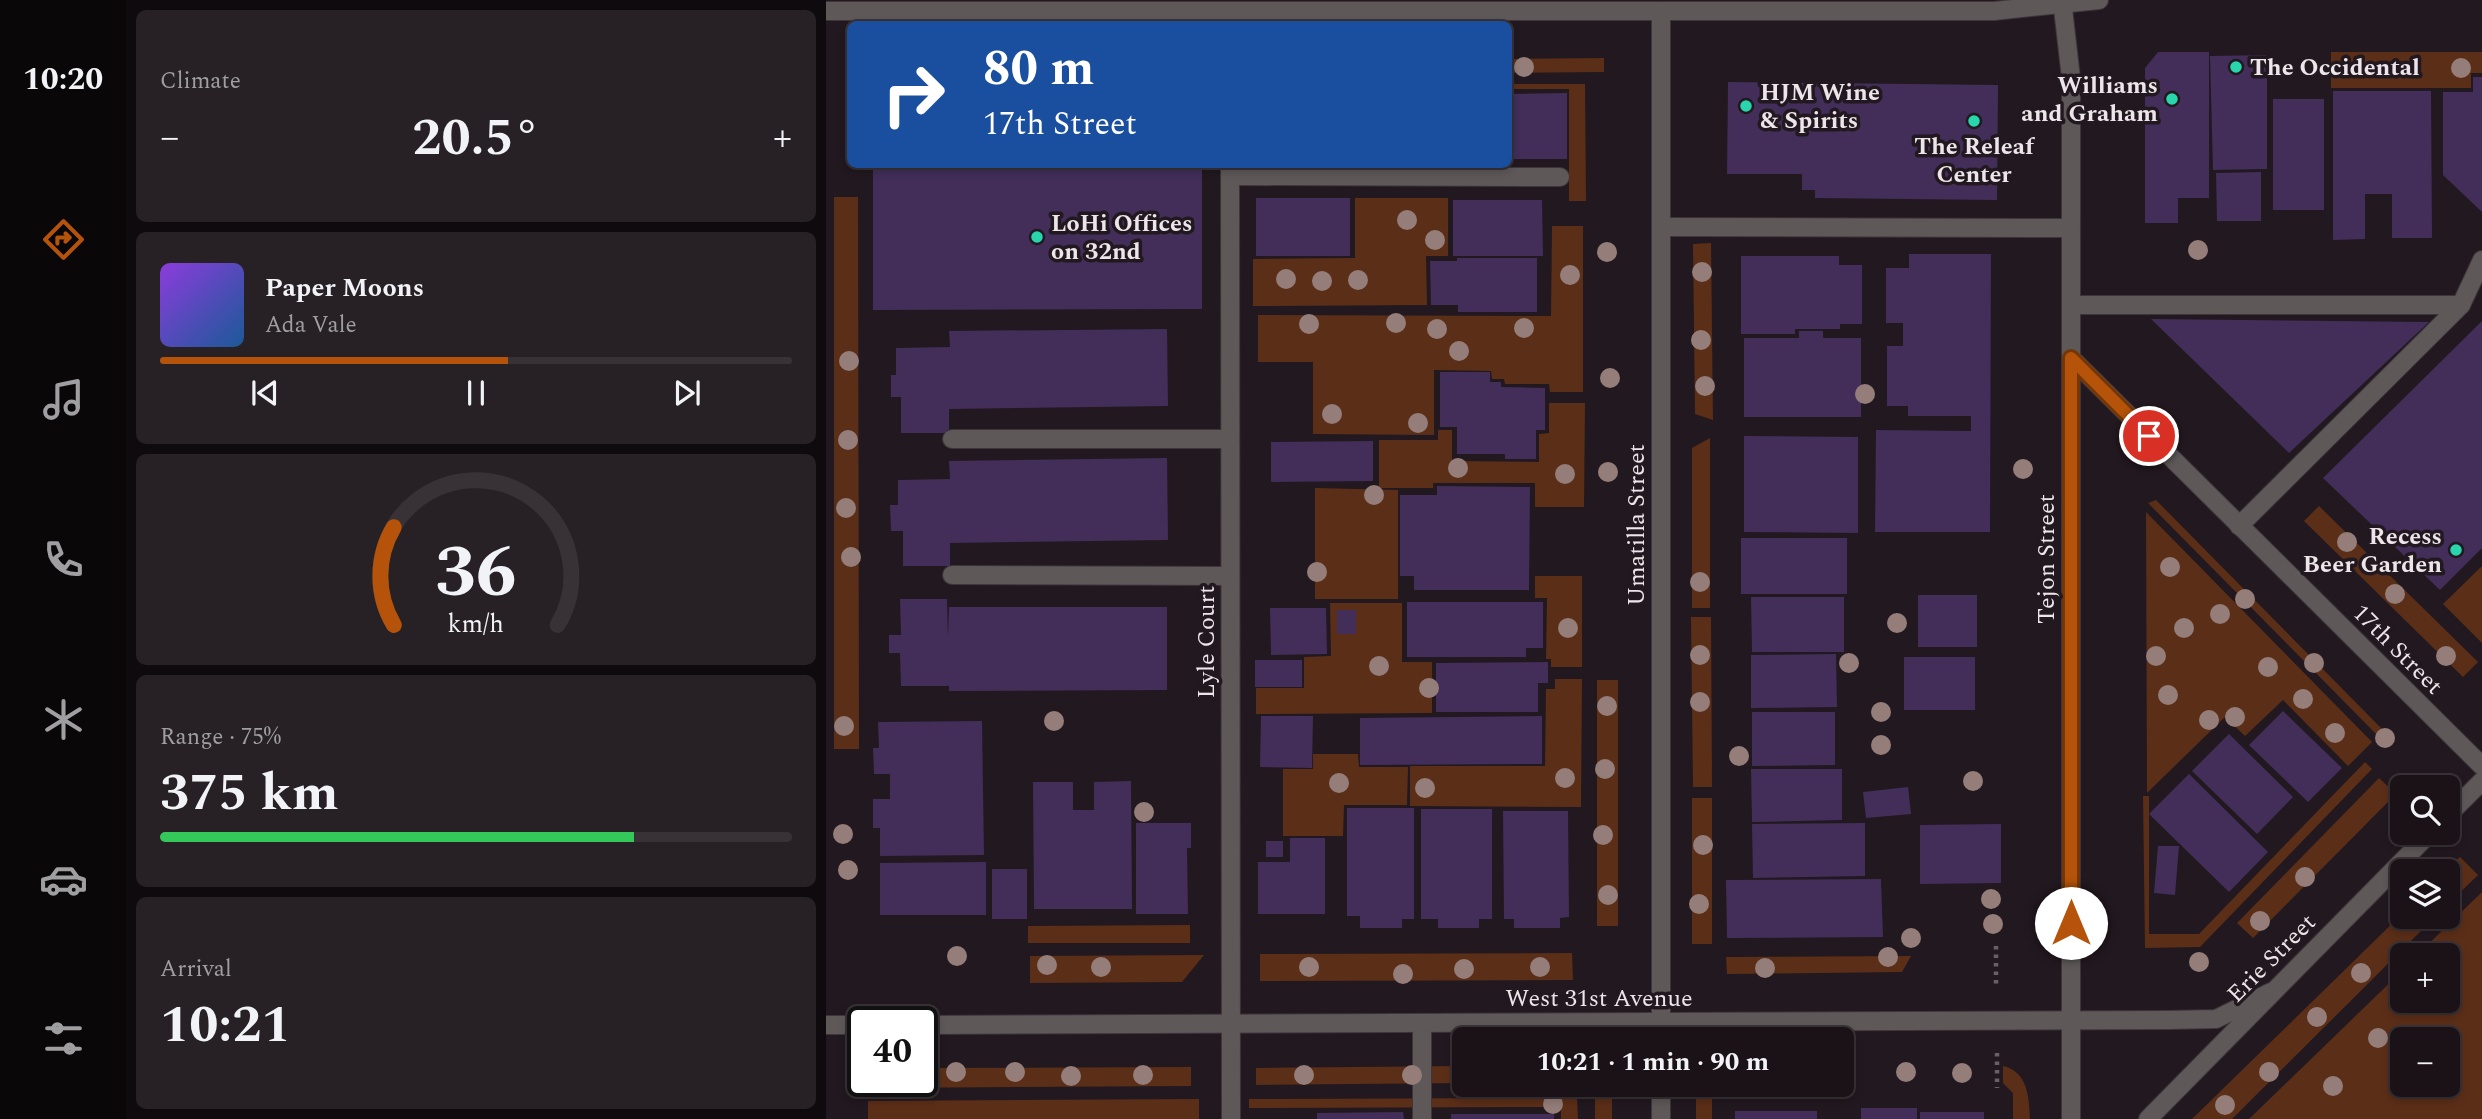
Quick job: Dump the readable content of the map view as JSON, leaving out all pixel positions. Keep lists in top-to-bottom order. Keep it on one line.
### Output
{"streets":{"street":["Umatilla Street","Tejon Street","Lyle Court","17th Street","Erie Street","West 31st Avenue"]},"crossings":[["Tejon Street","17th Street"],["Tejon Street","West 31st Avenue"],["Lyle Court","West 31st Avenue"],["Erie Street","West 31st Avenue"]],"places":["The Occidental","Williams and Graham","HJM Wine & Spirits","The Releaf Center","LoHi Offices on 32nd","Recess Beer Garden"],"page":{"tabs":"10:20","tile":["Climate",["Range · 75%","375 km"],["Arrival","10:21"]],"turn":["80 m","17th Street"],"heat":["−","20.5°","+"],"song":["Paper Moons","Ada Vale"],"map_buttons":["+","−"],"limit":"40","trip":"10:21 · 1 min · 90 m","gauge":["36","km/h"]}}
